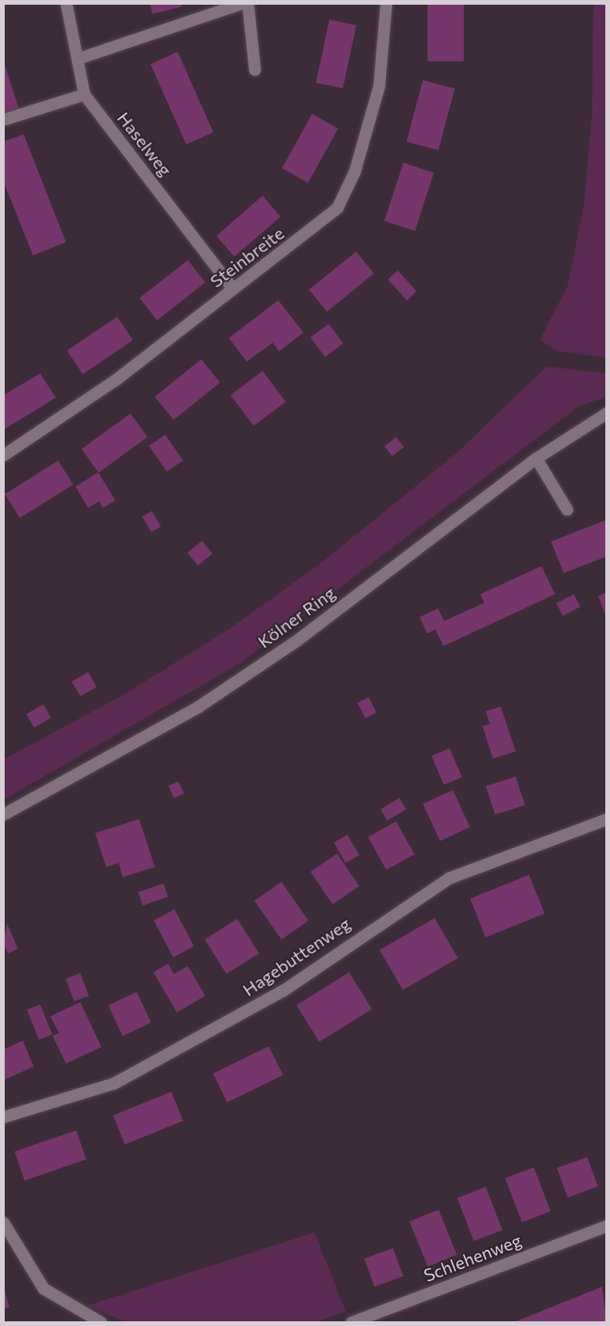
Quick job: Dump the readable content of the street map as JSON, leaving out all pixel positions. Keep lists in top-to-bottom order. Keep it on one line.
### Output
{"streets":{"street":["Haselweg","Steinbreite","Kölner Ring","Hagebuttenweg","Schlehenweg"]},"crossings":[["Haselweg","Steinbreite"]]}
